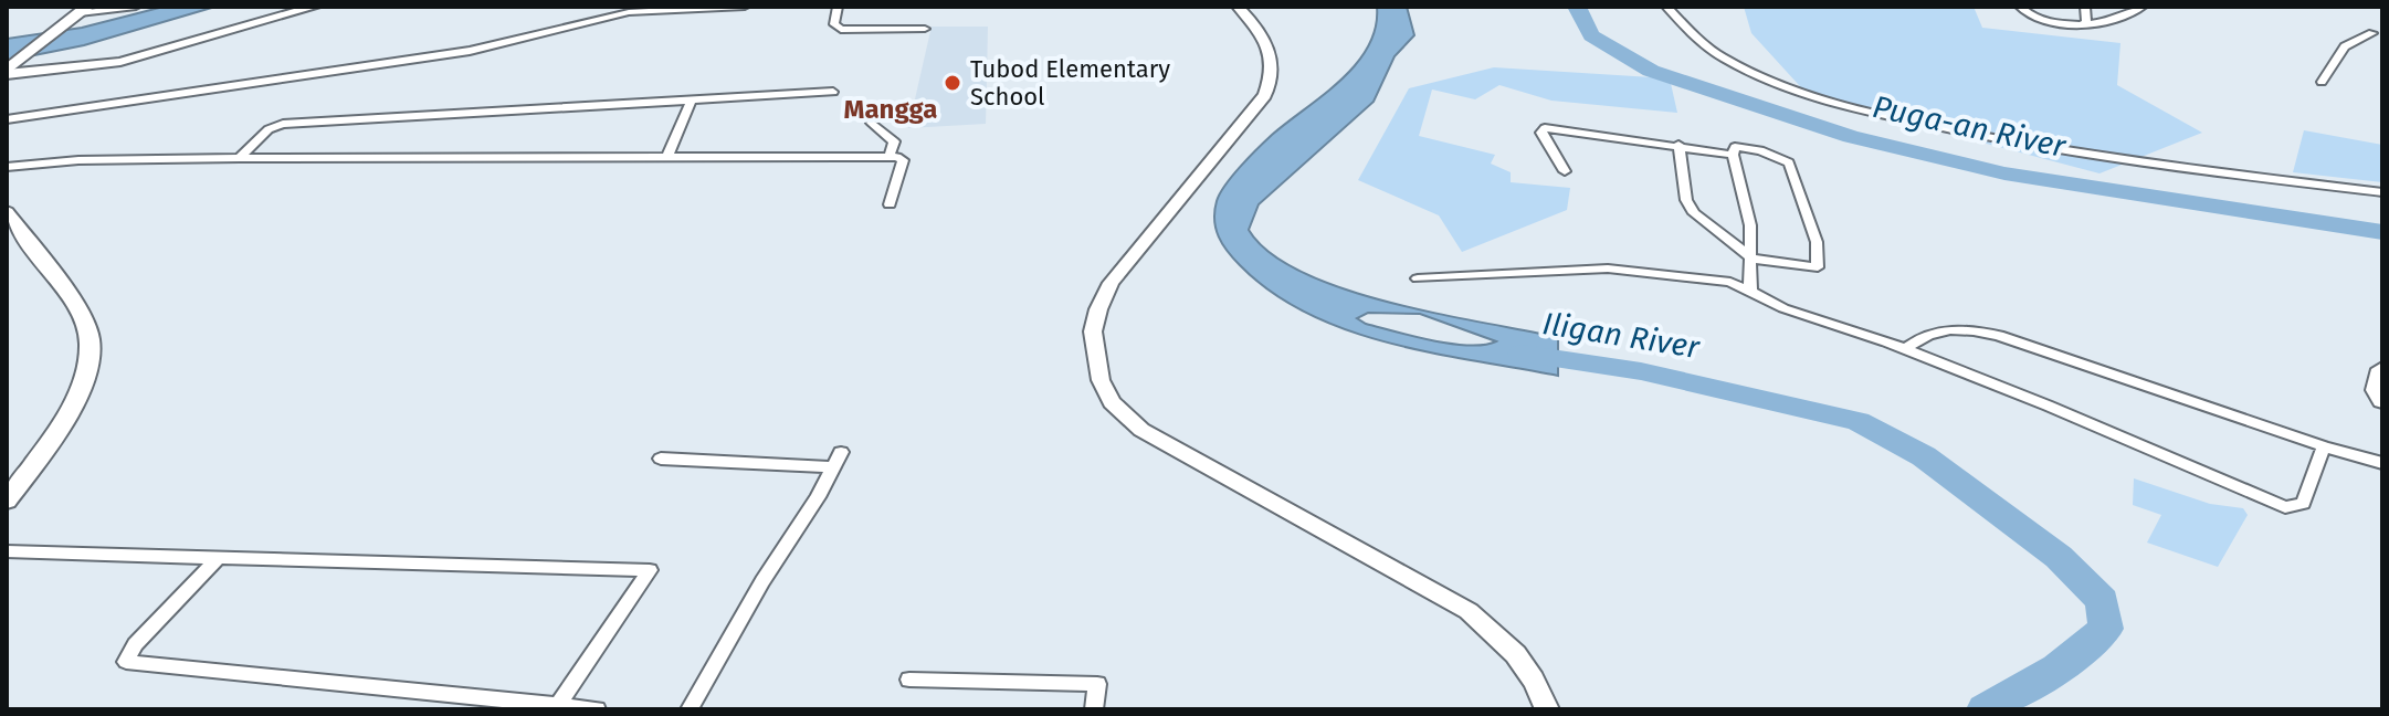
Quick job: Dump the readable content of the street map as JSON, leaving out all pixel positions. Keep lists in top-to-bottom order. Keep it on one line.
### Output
{"districts":["Mangga"],"water":["Puga-an River","Iligan River"],"places":["Tubod Elementary School"]}
